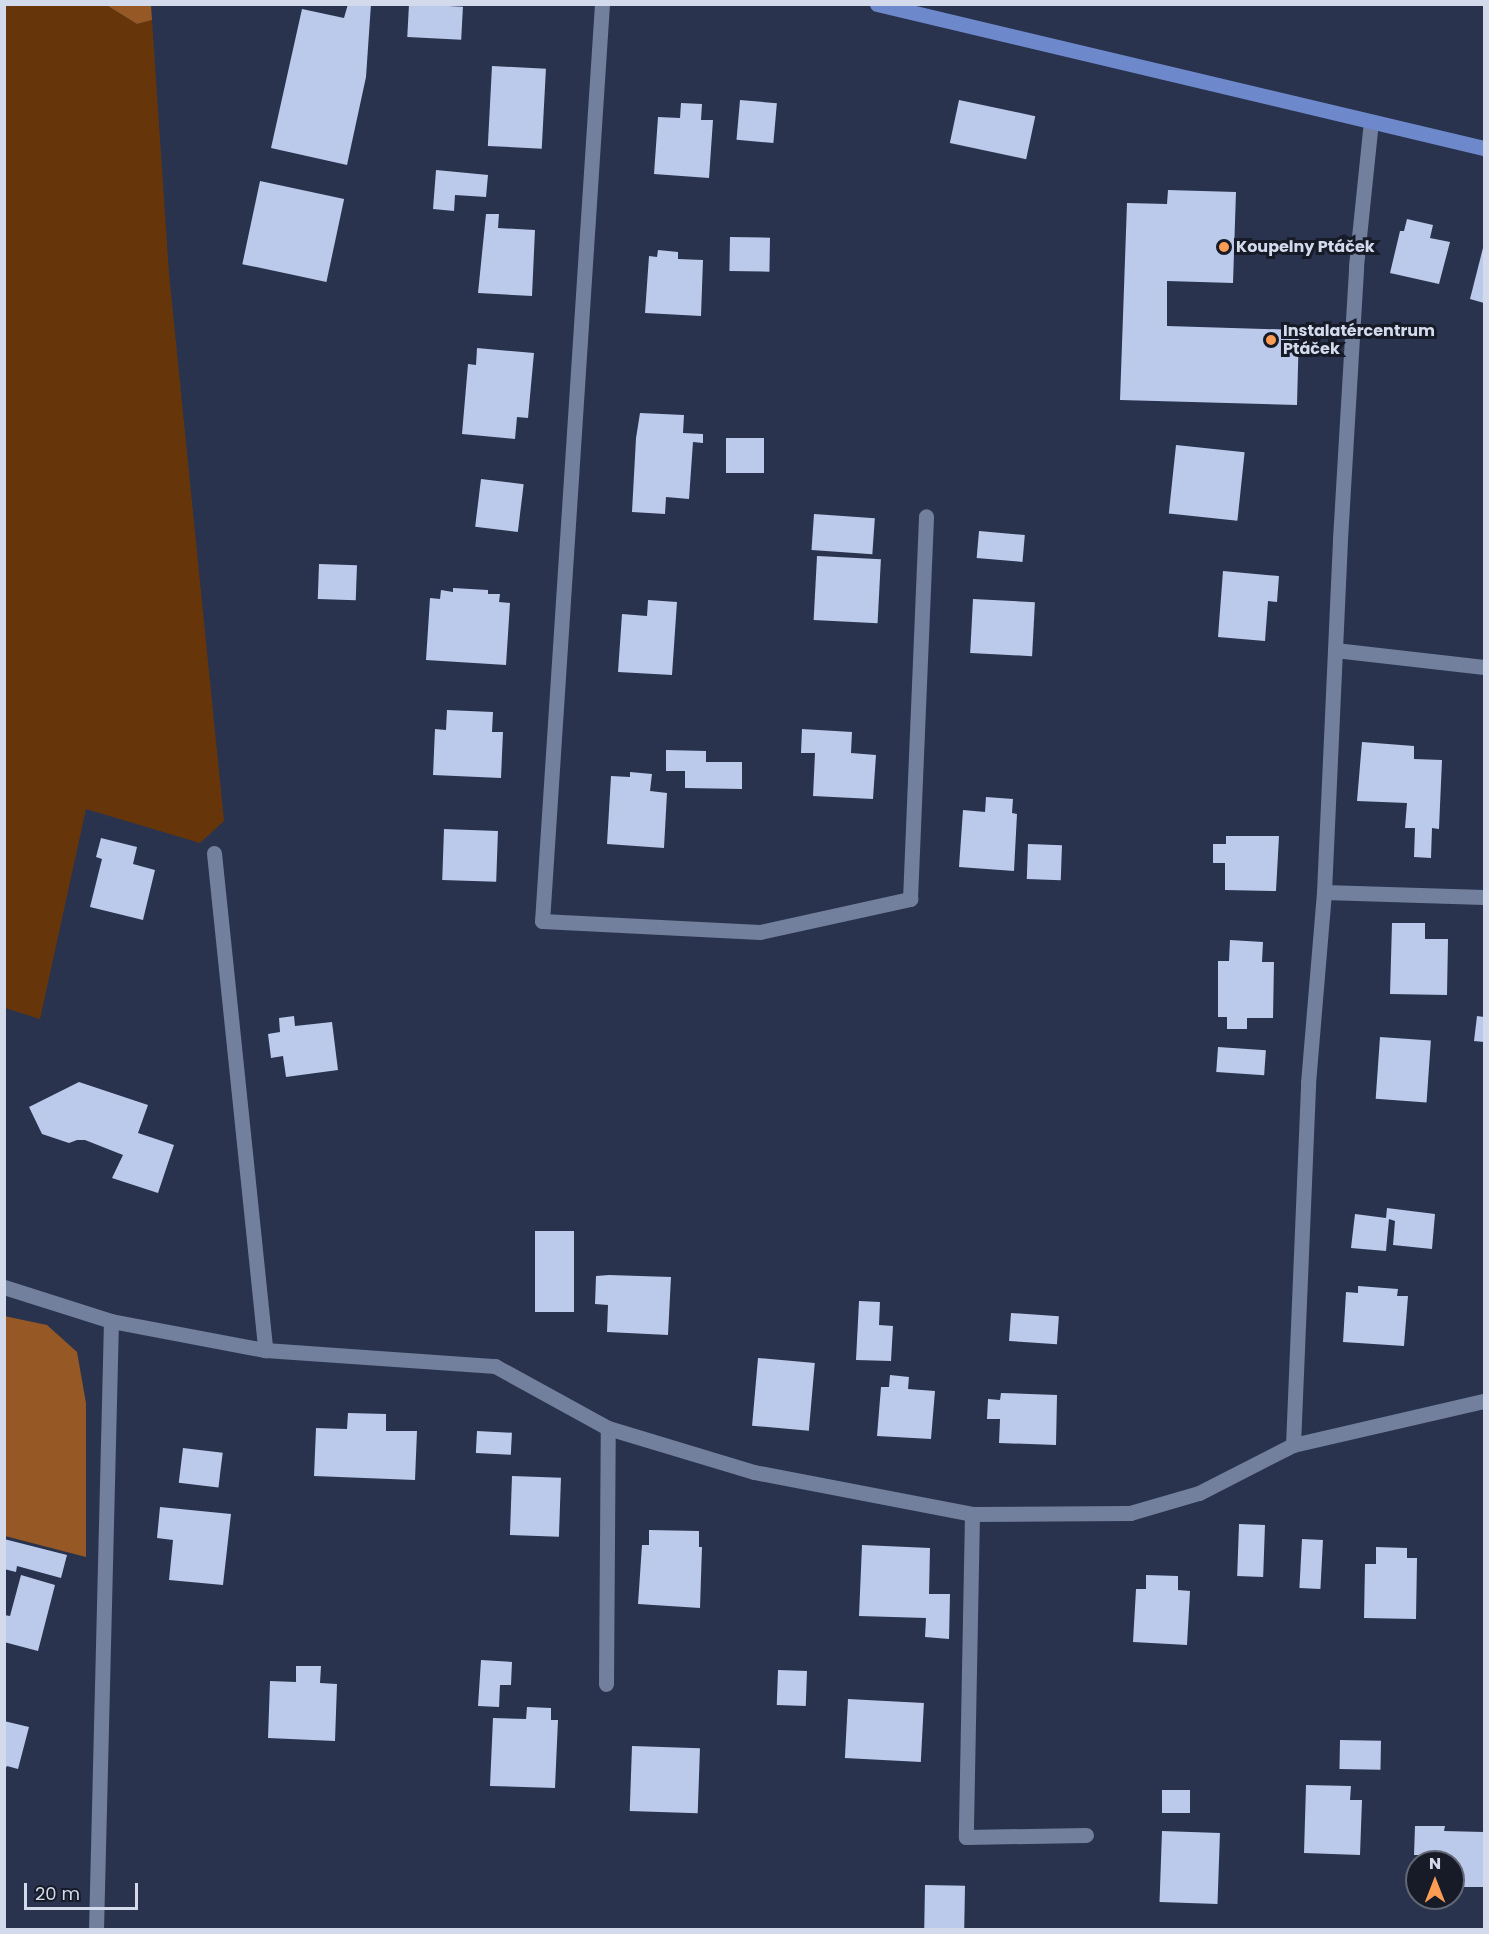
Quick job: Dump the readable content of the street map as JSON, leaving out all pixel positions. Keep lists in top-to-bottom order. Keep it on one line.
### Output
{"places":["Koupelny Ptáček","Instalatércentrum Ptáček"],"scale_bar":"20 m","north":"top"}
